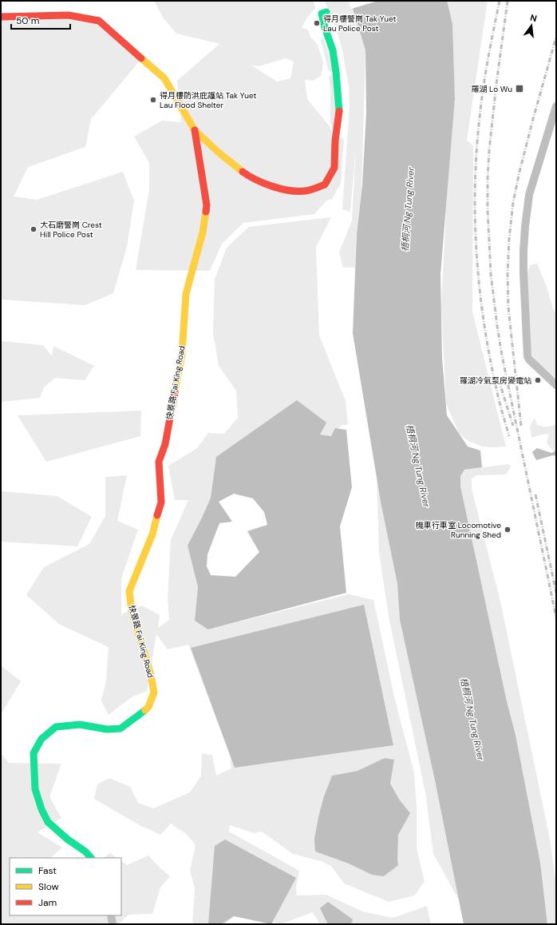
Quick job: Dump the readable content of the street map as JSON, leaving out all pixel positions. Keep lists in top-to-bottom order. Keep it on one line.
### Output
{"streets":{"street":["快景路 Fai King Road"]},"water":["梧桐河 Ng Tung River"],"places":{"other":["得月樓警崗 Tak Yuet Lau Police Post","得月樓防洪庇護站 Tak Yuet Lau Flood Shelter","大石磨警崗 Crest Hill Police Post","羅湖冷氣泵房變電站","機車行車室 Locomotive Running Shed"],"transit":["羅湖 Lo Wu"]},"legend":["Fast","Slow","Jam"],"scale_bar":"50 m","north":"top"}
